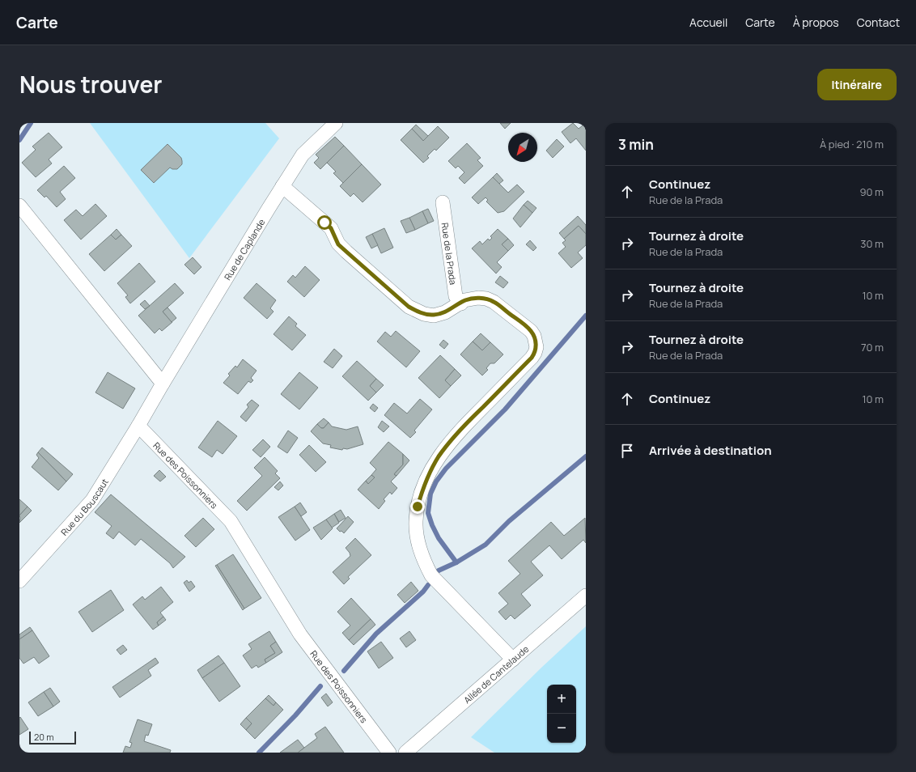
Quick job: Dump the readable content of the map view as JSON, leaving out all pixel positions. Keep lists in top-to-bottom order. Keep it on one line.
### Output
{"streets":{"street":["Rue de Caplande","Rue de la Prada","Rue des Poissonniers","Rue du Bouscaut","Allée de Cantelaude"]},"crossings":[["Rue des Poissonniers","Rue du Bouscaut"]],"scale_bar":"20 m","north":"bottom left","page":{"header":"Carte","nav":["Accueil","Carte","À propos","Contact"],"title":"Nous trouver","buttons":"Itinéraire","heading":["3 min","À pied · 210 m"],"list":[["Continuez","Rue de la Prada","90 m"],["Tournez à droite","Rue de la Prada","30 m"],["Tournez à droite","Rue de la Prada","10 m"],["Tournez à droite","Rue de la Prada","70 m"],["Continuez","10 m"],"Arrivée à destination"],"map_buttons":["+","−"],"scale":"20 m"}}
